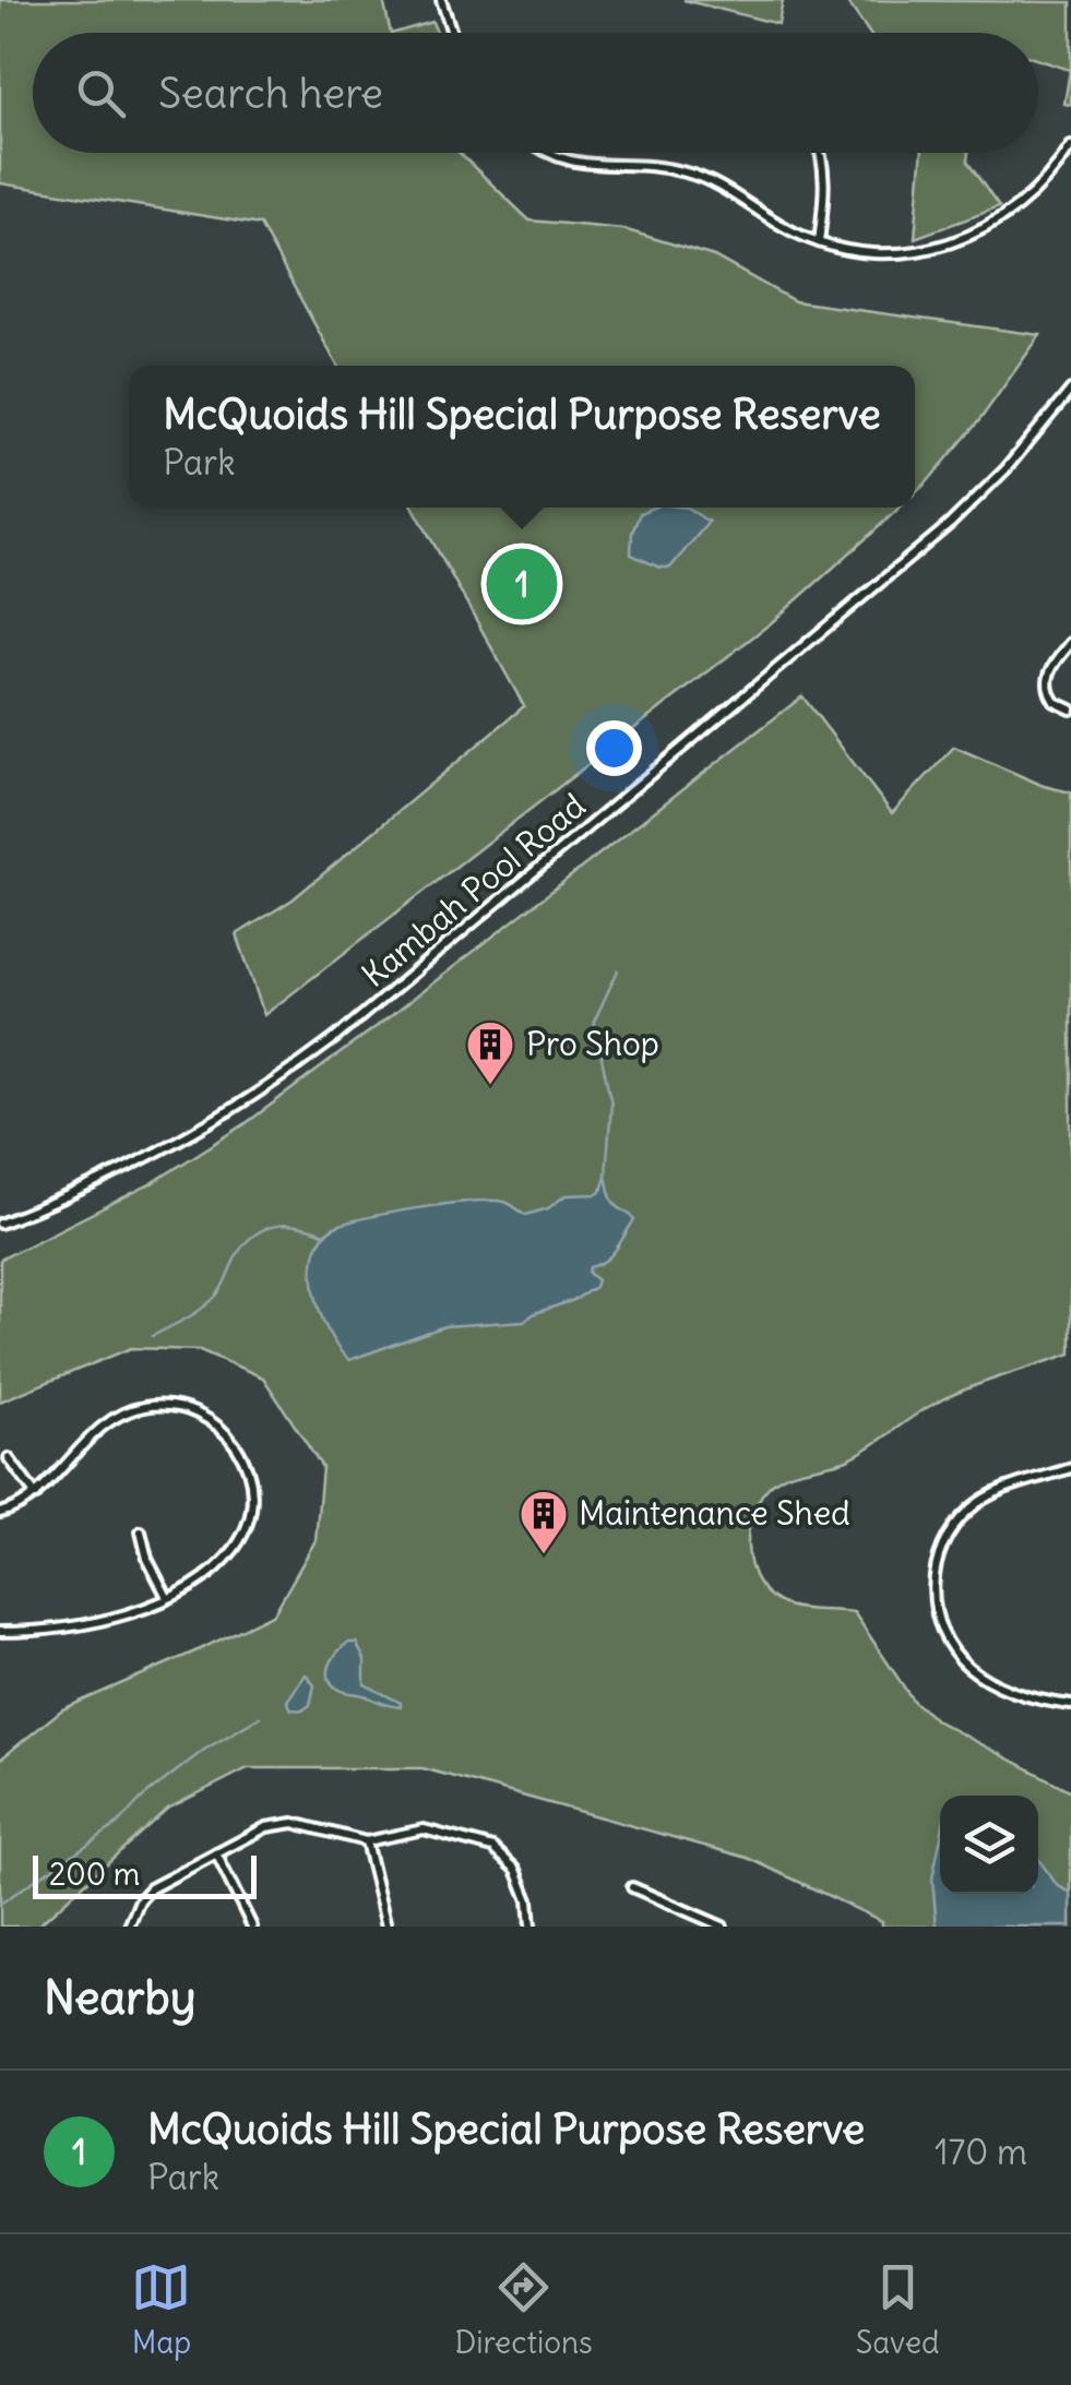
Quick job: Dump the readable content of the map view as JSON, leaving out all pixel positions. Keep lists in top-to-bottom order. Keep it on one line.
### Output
{"streets":{"street":["Kambah Pool Road"]},"places":{"building":["Pro Shop","Maintenance Shed"]},"scale_bar":"200 m","page":{"search":"Search here","popup":["McQuoids Hill Special Purpose Reserve","Park"],"pins":"1","scale":"200 m","heading":"Nearby","list":[{"mark":"1","name":"McQuoids Hill Special Purpose Reserve","note":"Park","value":"170 m"}],"nav":["Map","Directions","Saved"]}}
